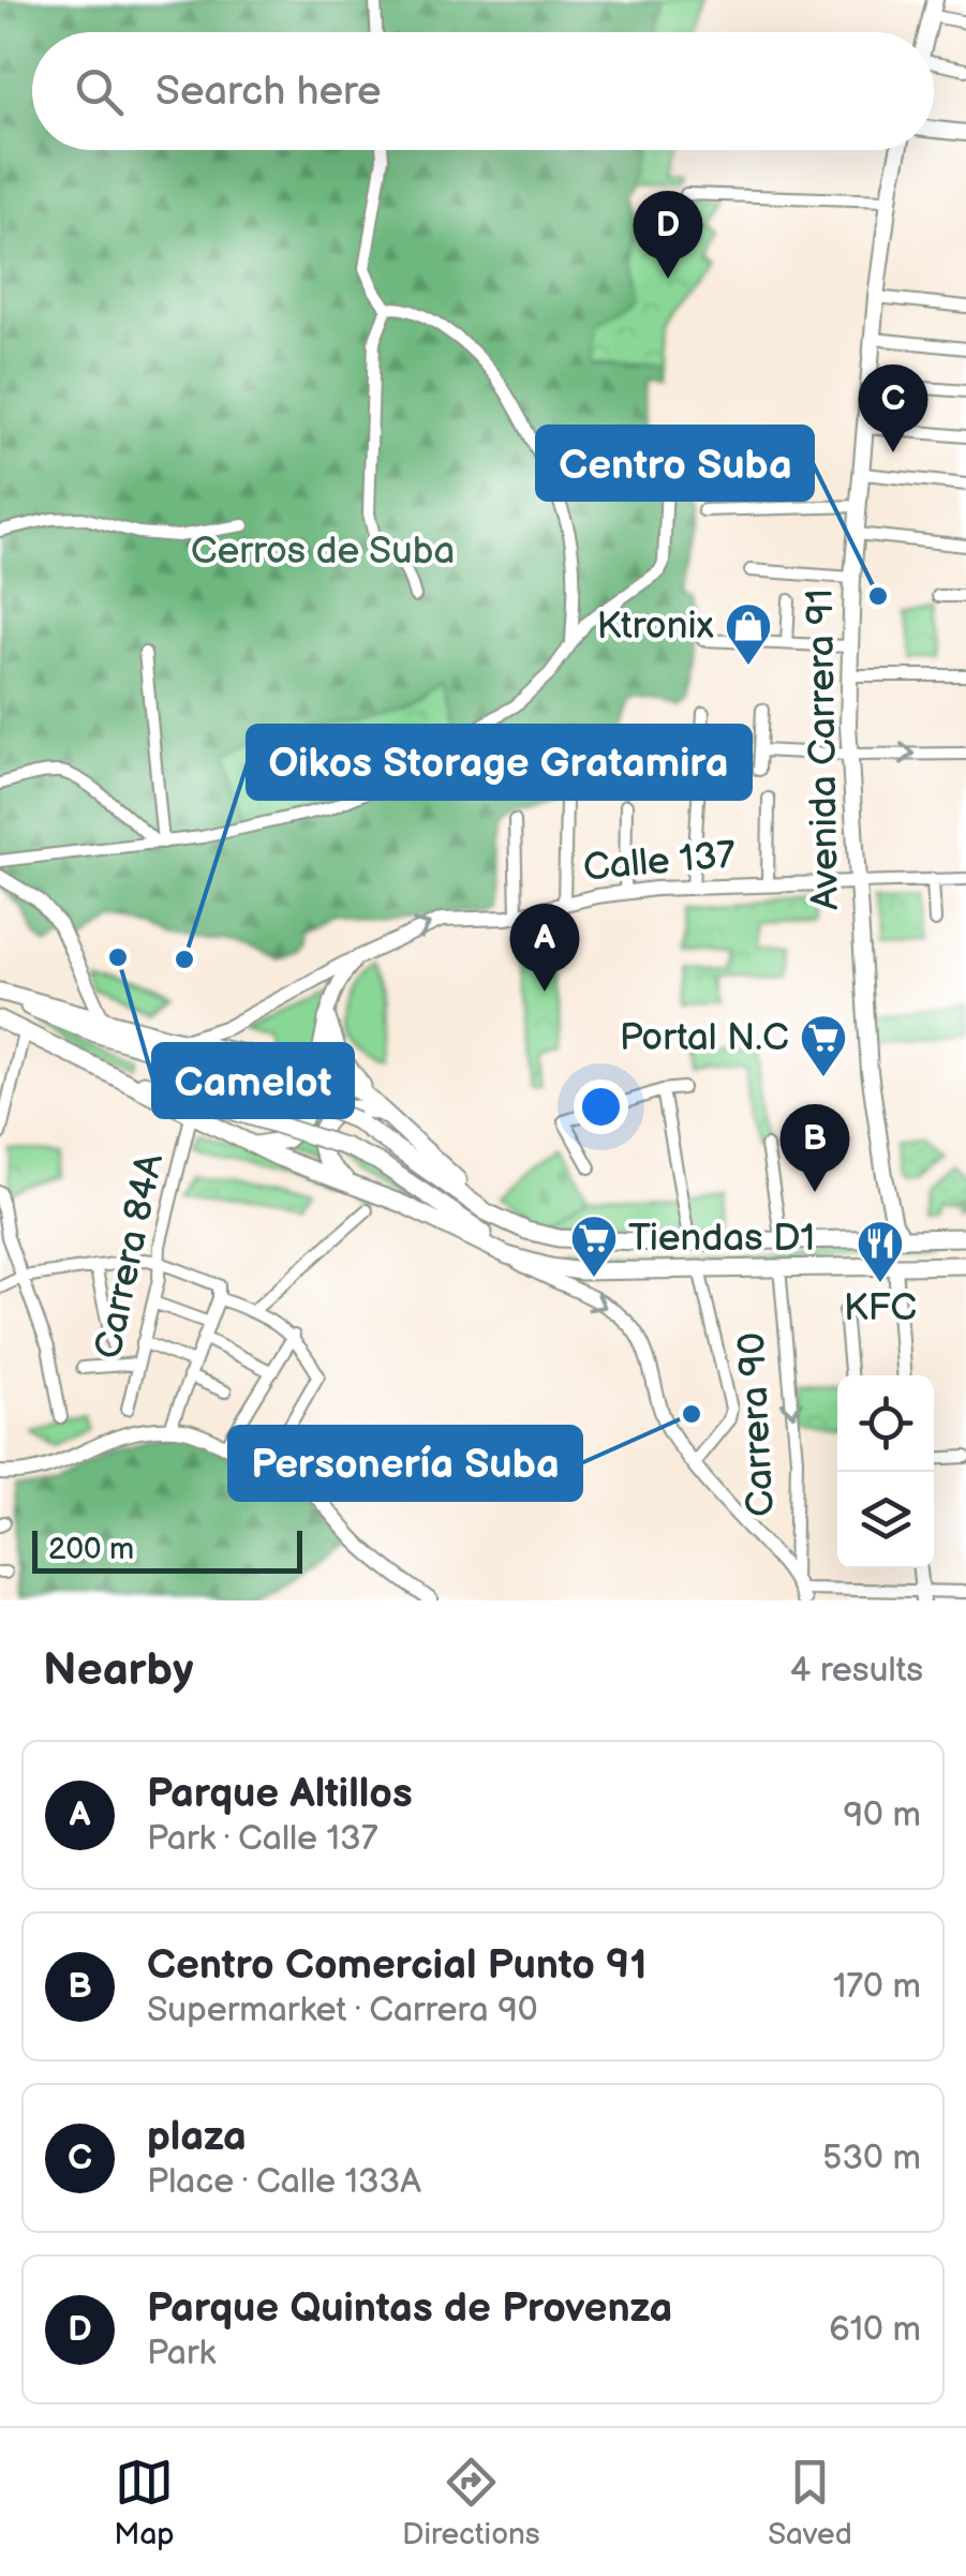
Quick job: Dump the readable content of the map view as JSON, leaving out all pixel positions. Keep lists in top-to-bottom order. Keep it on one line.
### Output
{"streets":{"main road":["Avenida Carrera 91"],"street":["Calle 137","Carrera 84A","Carrera 90"]},"crossings":[["Avenida Carrera 91","Calle 137"]],"parks":["Cerros de Suba"],"places":{"other":["Centro Suba","Camelot","Oikos Storage Gratamira","Personería Suba"],"shop":["Ktronix"],"supermarket":["Portal N.C","Tiendas D1"],"restaurant":["KFC"]},"scale_bar":"200 m","page":{"search":"Search here","pins":["D","C","A","B"],"scale":"200 m","heading":["Nearby","4 results"],"list":[{"mark":"A","name":"Parque Altillos","note":"Park · Calle 137","value":"90 m"},{"mark":"B","name":"Centro Comercial Punto 91","note":"Supermarket · Carrera 90","value":"170 m"},{"mark":"C","name":"plaza","note":"Place · Calle 133A","value":"530 m"},{"mark":"D","name":"Parque Quintas de Provenza","note":"Park","value":"610 m"}],"nav":["Map","Directions","Saved"]}}
